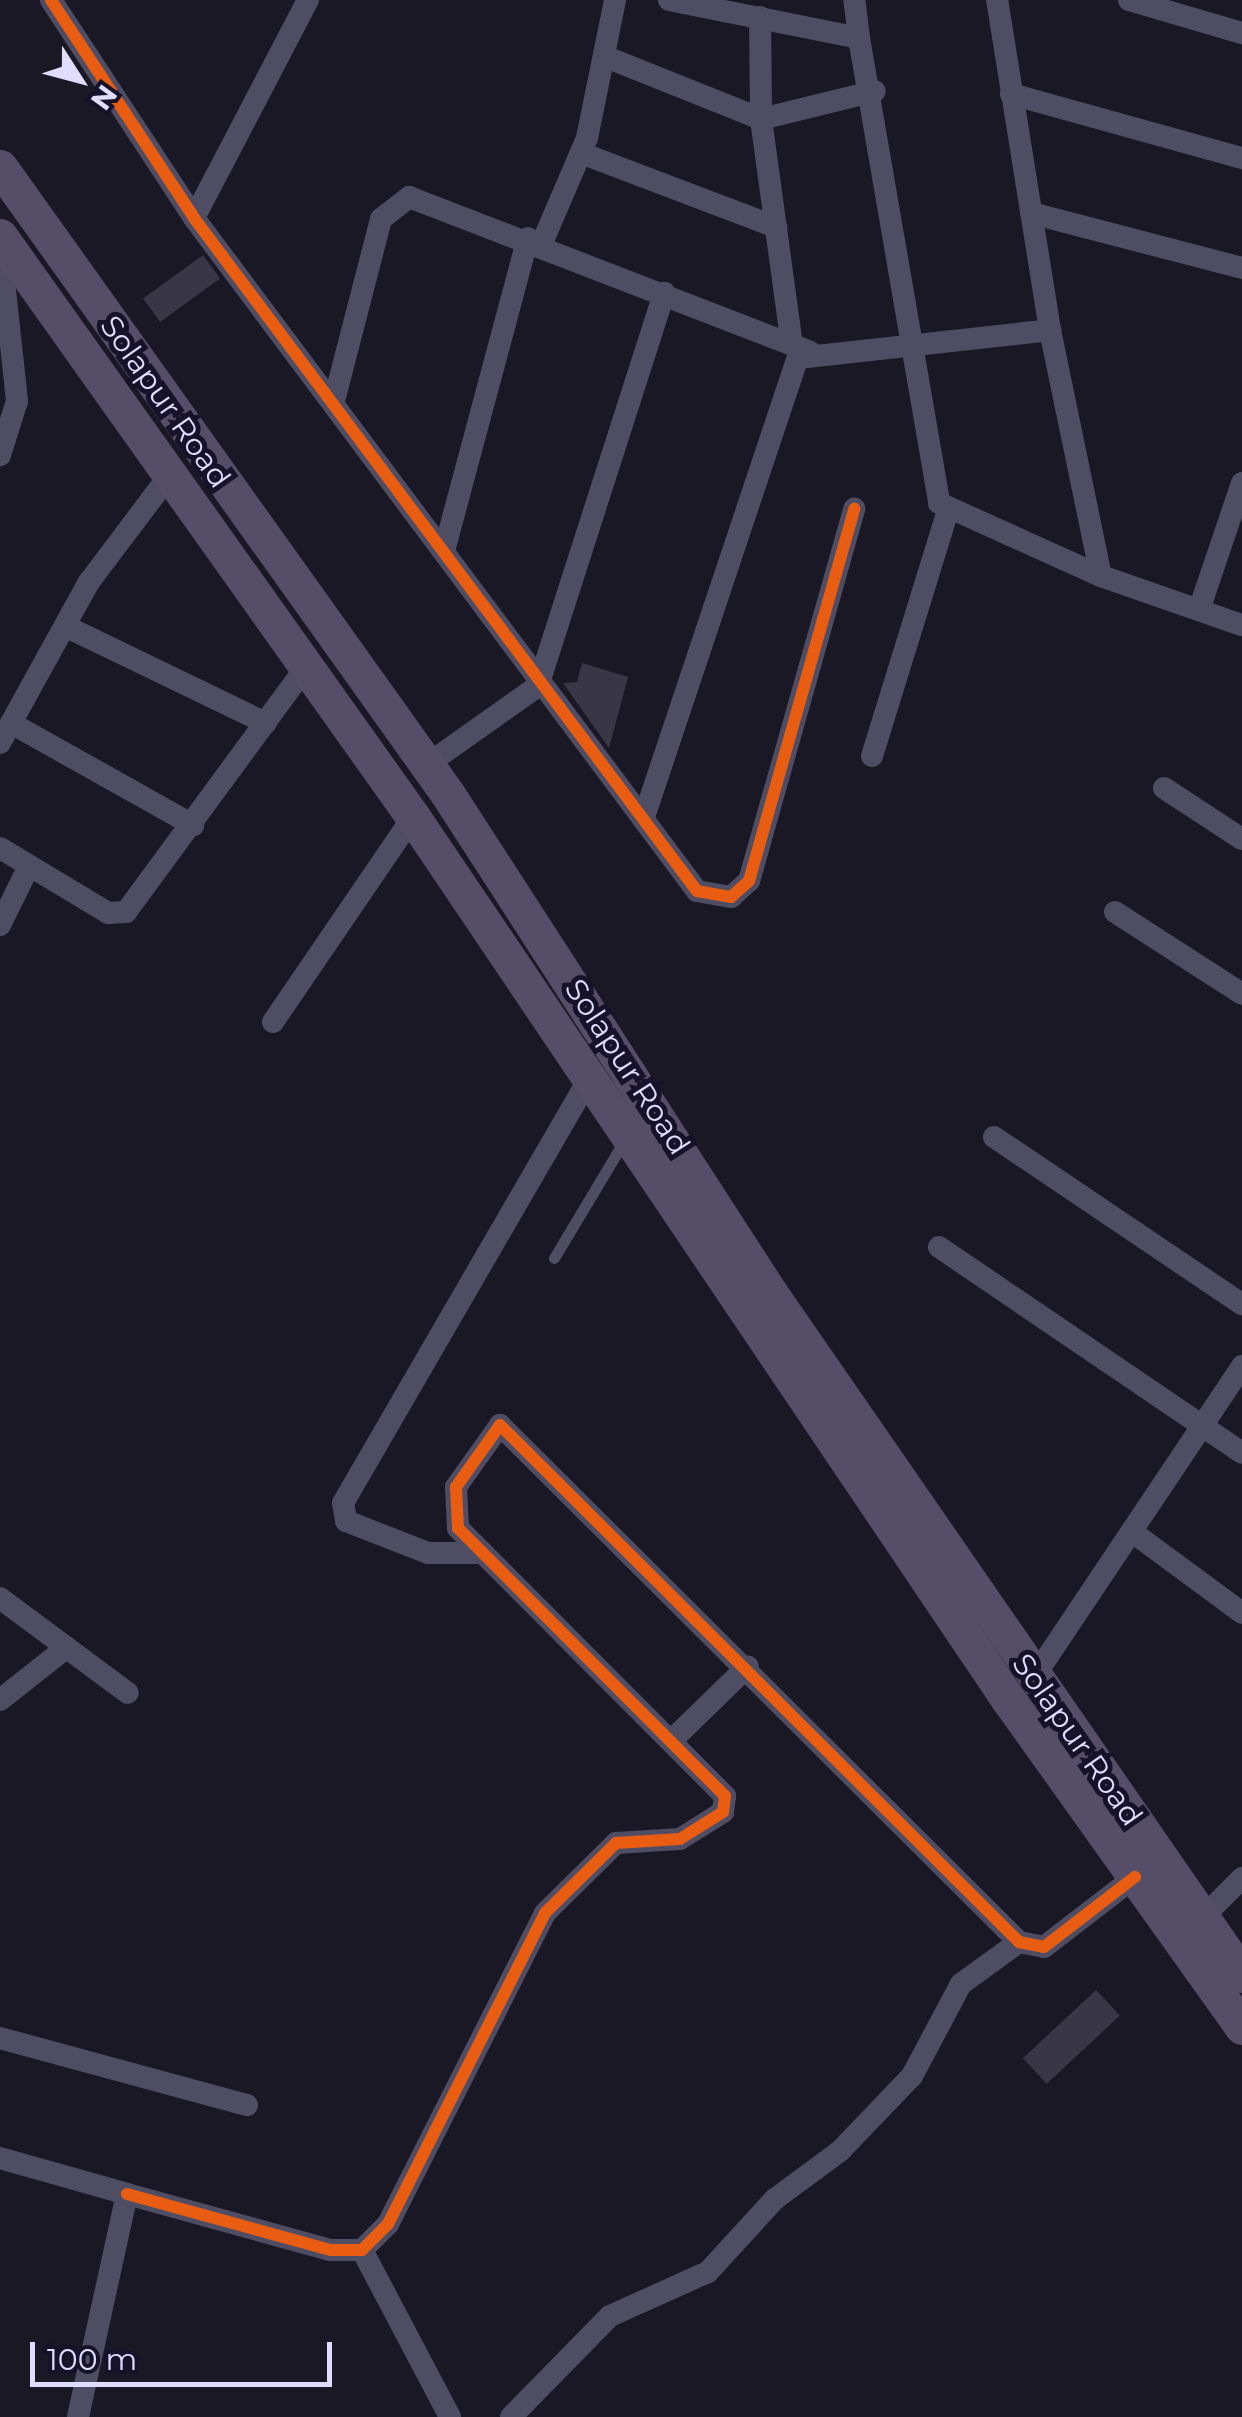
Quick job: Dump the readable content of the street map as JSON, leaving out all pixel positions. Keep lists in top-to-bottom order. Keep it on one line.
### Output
{"streets":{"main road":["Solapur Road"]},"scale_bar":"100 m","north":"bottom right"}
